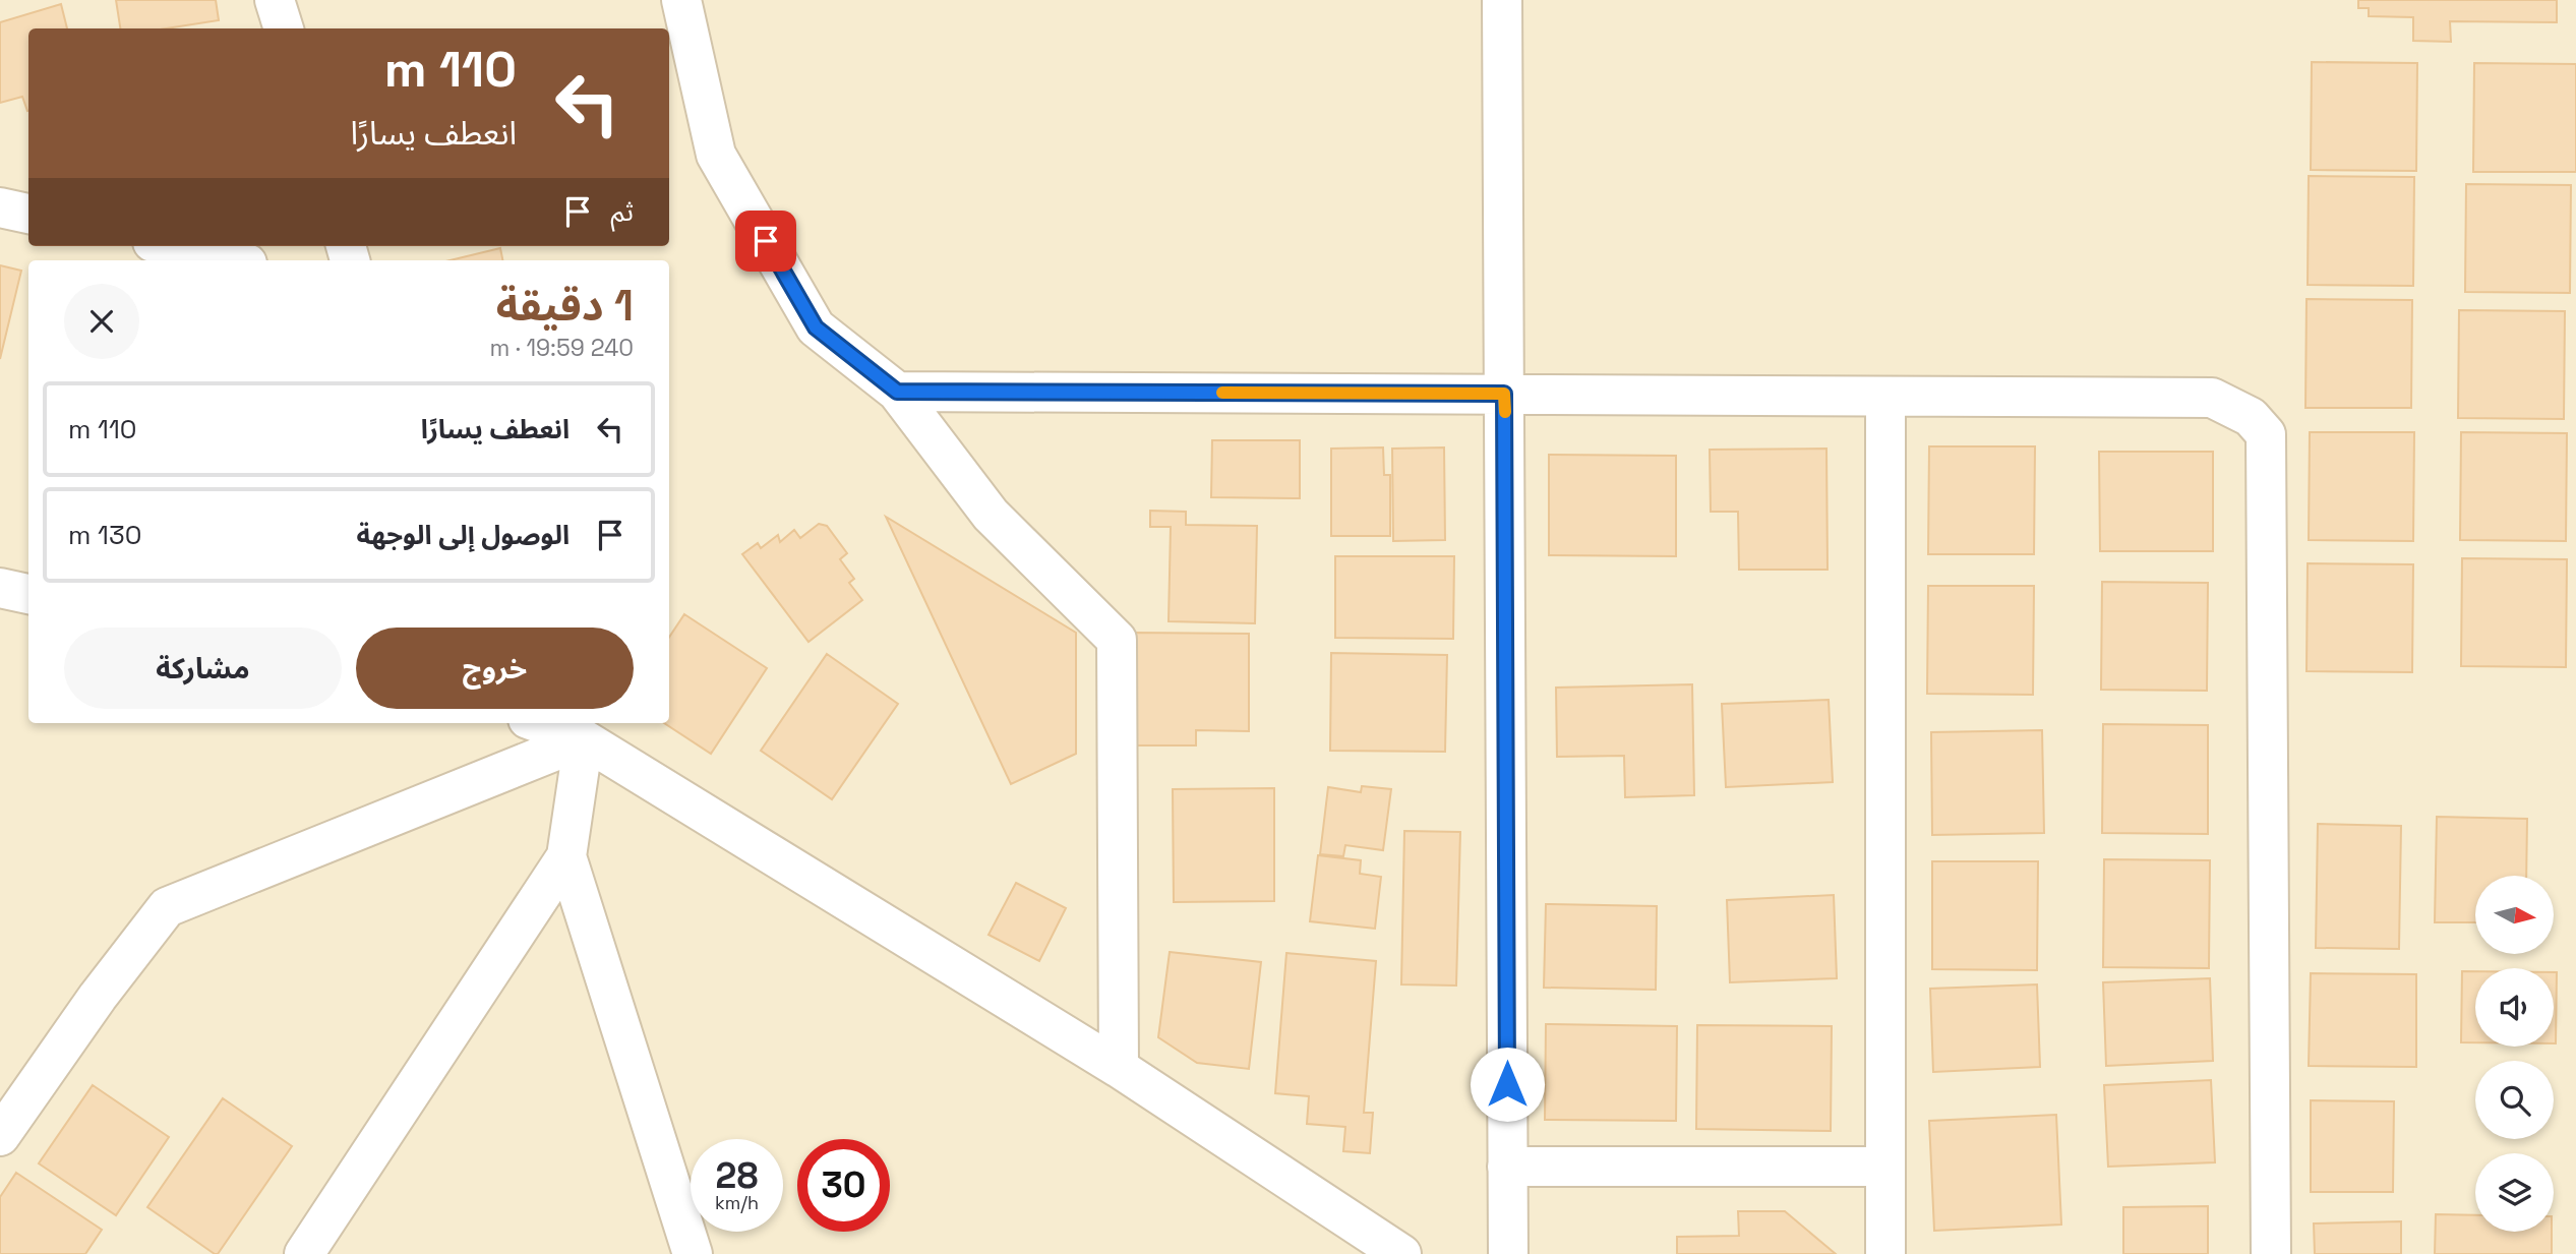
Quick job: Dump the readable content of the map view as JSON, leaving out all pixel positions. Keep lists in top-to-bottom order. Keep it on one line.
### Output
{"north":"right","page":{"turn":["110 m","انعطف يسارًا"],"then":"ثم","heading":["1 دقيقة","240 m · 19:59"],"list":[{"name":"انعطف يسارًا","value":"110 m"},{"name":"الوصول إلى الوجهة","value":"130 m"}],"buttons":["خروج","مشاركة"],"speed":"28 km/h","limit":"30"}}
